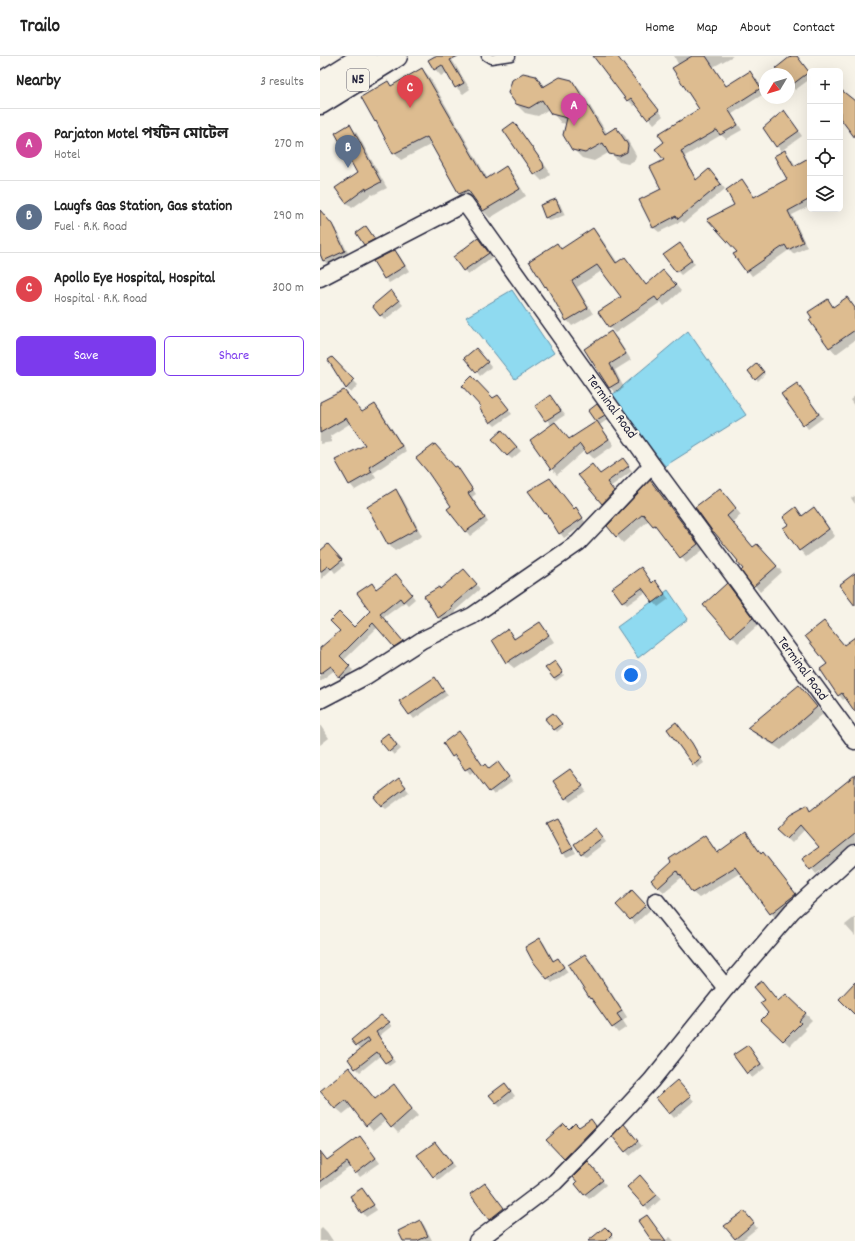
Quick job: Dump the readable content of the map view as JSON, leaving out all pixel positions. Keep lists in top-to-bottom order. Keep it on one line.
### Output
{"streets":{"highway":["N5"],"street":["Terminal Road"]},"north":"bottom left","page":{"header":"Trailo","nav":["Home","Map","About","Contact"],"heading":["Nearby","3 results"],"map_buttons":["+","−"],"pins":["C","A","B"],"list":[{"mark":"A","name":"Parjaton Motel পর্যটন মোটেল","note":"Hotel","value":"270 m"},{"mark":"B","name":"Laugfs Gas Station, Gas station","note":"Fuel · R.K. Road","value":"290 m"},{"mark":"C","name":"Apollo Eye Hospital, Hospital","note":"Hospital · R.K. Road","value":"300 m"}],"buttons":["Save","Share"]}}
